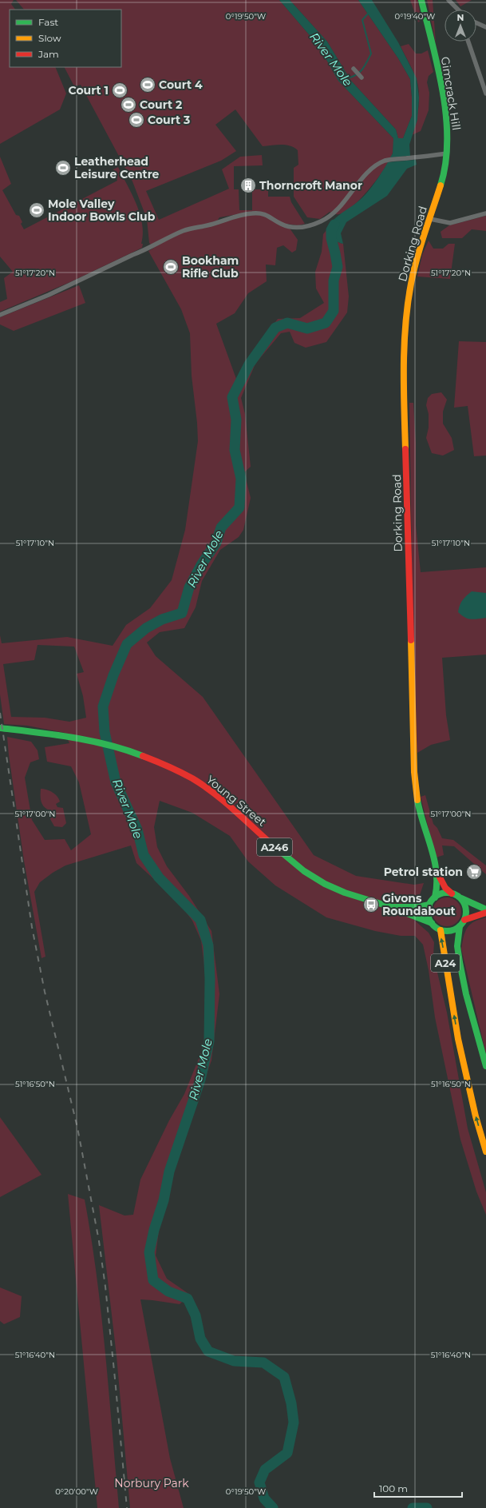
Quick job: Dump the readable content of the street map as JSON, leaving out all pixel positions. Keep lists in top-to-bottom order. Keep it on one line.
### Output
{"streets":{"main road":["Gimcrack Hill","Dorking Road","Young Street","A246","A24"]},"crossings":[["Gimcrack Hill","Dorking Road"],["Dorking Road","Young Street"],["Dorking Road","A24"],["Young Street","A24"]],"water":["River Mole"],"parks":["Norbury Park"],"places":{"sports":["Court 4","Court 1","Court 2","Court 3","Leatherhead Leisure Centre","Mole Valley Indoor Bowls Club","Bookham Rifle Club"],"building":["Thorncroft Manor"],"supermarket":["Petrol station"],"bus stop":["Givons Roundabout"]},"legend":["Fast","Slow","Jam"],"scale_bar":"100 m","north":"top","coordinates":["0°19'50\"W","0°19'40\"W","51°17'20\"N","51°17'10\"N","51°17'00\"N","51°16'50\"N","51°16'40\"N","0°20'00\"W"]}
